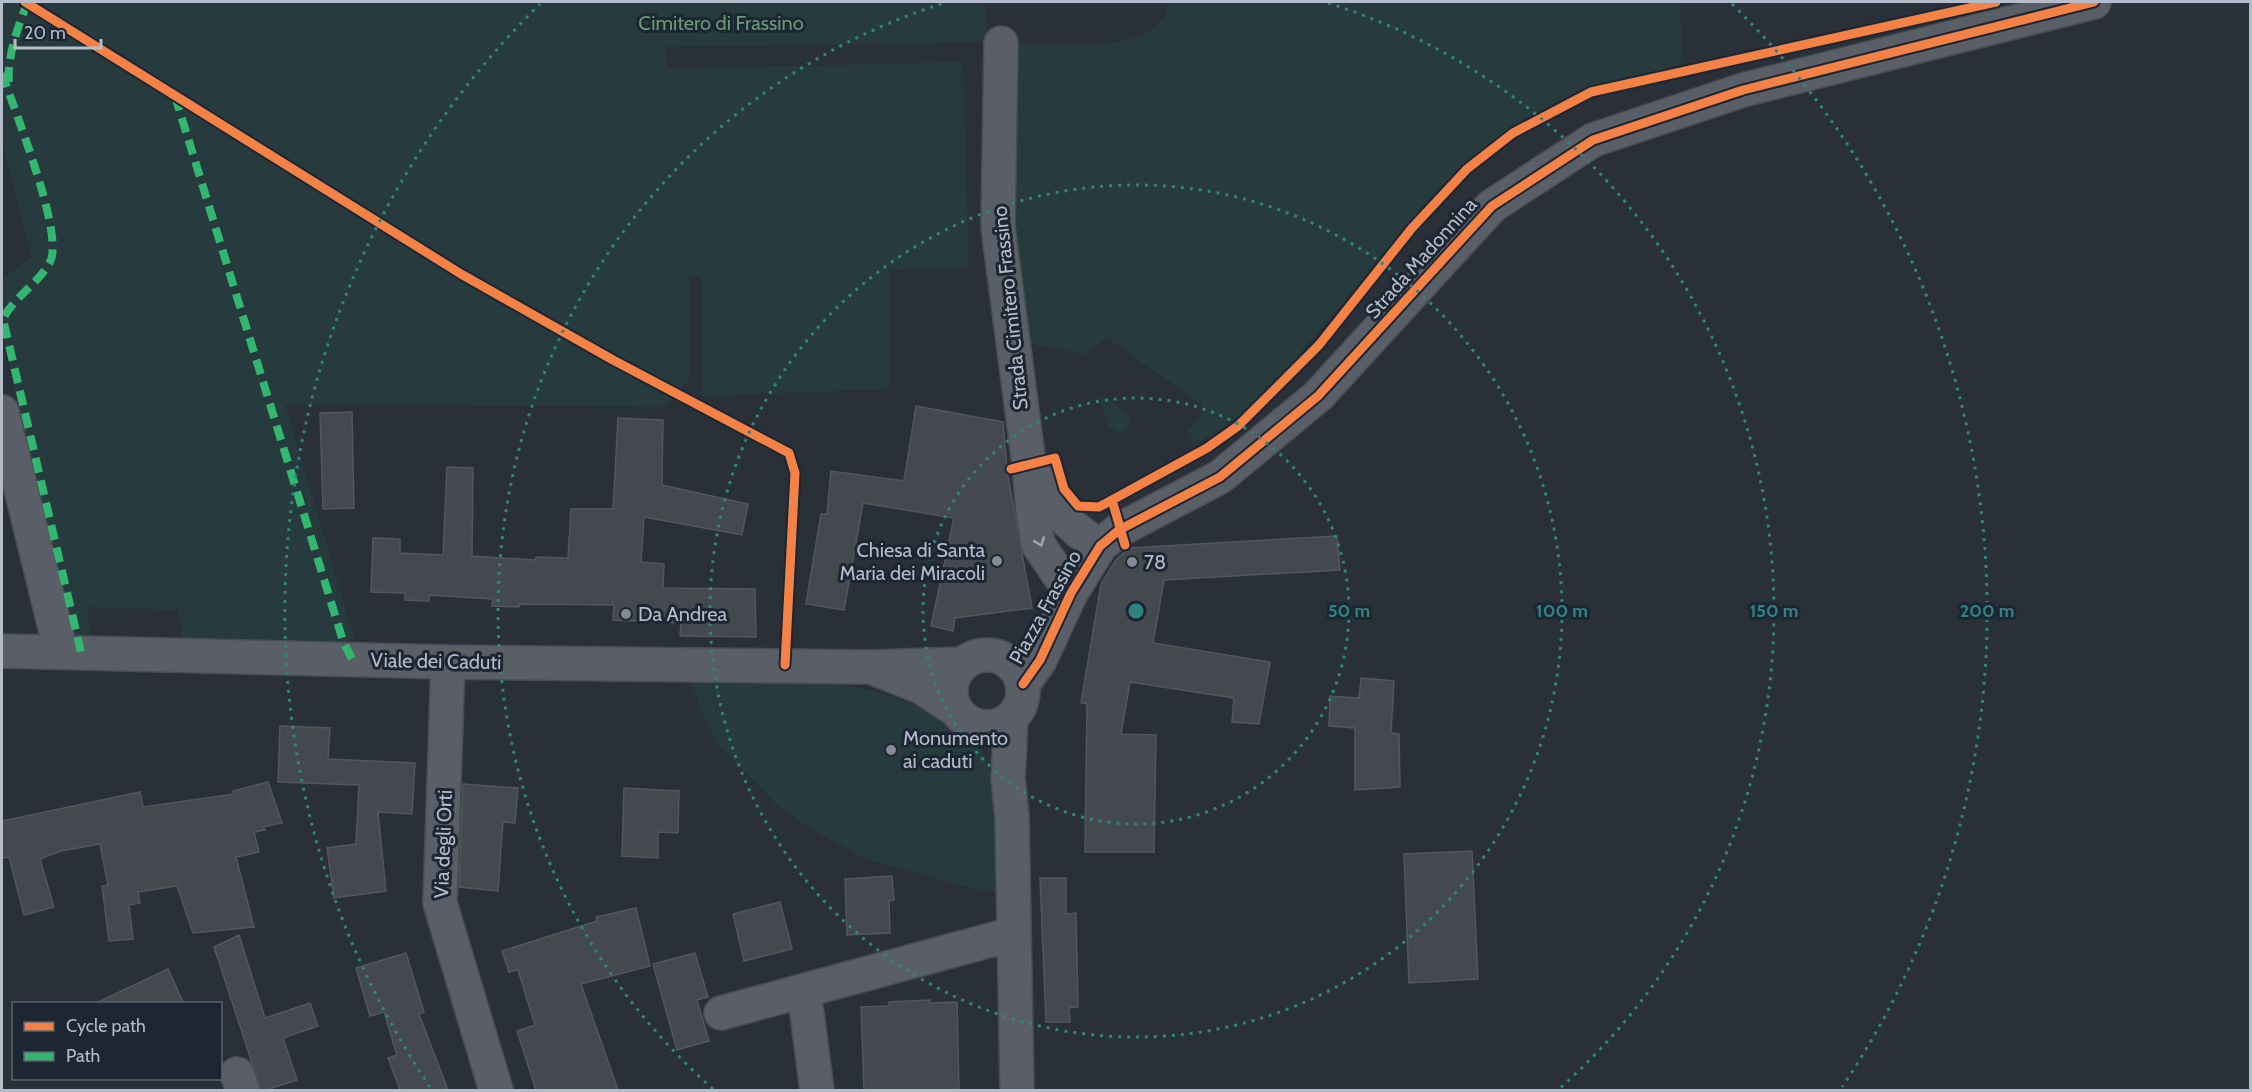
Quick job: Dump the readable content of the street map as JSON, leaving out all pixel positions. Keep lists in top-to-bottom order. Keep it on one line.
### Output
{"streets":{"street":["Strada Madonnina","Strada Cimitero Frassino","Piazza Frassino","Viale dei Caduti","Via degli Orti"]},"crossings":[["Strada Madonnina","Piazza Frassino"],["Strada Cimitero Frassino","Piazza Frassino"],["Piazza Frassino","Viale dei Caduti"],["Viale dei Caduti","Via degli Orti"]],"parks":["Cimitero di Frassino"],"places":["Chiesa di Santa Maria dei Miracoli","78","Da Andrea","Monumento ai caduti"],"legend":["Cycle path","Path"],"scale_bar":"20 m","rings":["50 m","100 m","150 m","200 m"]}
